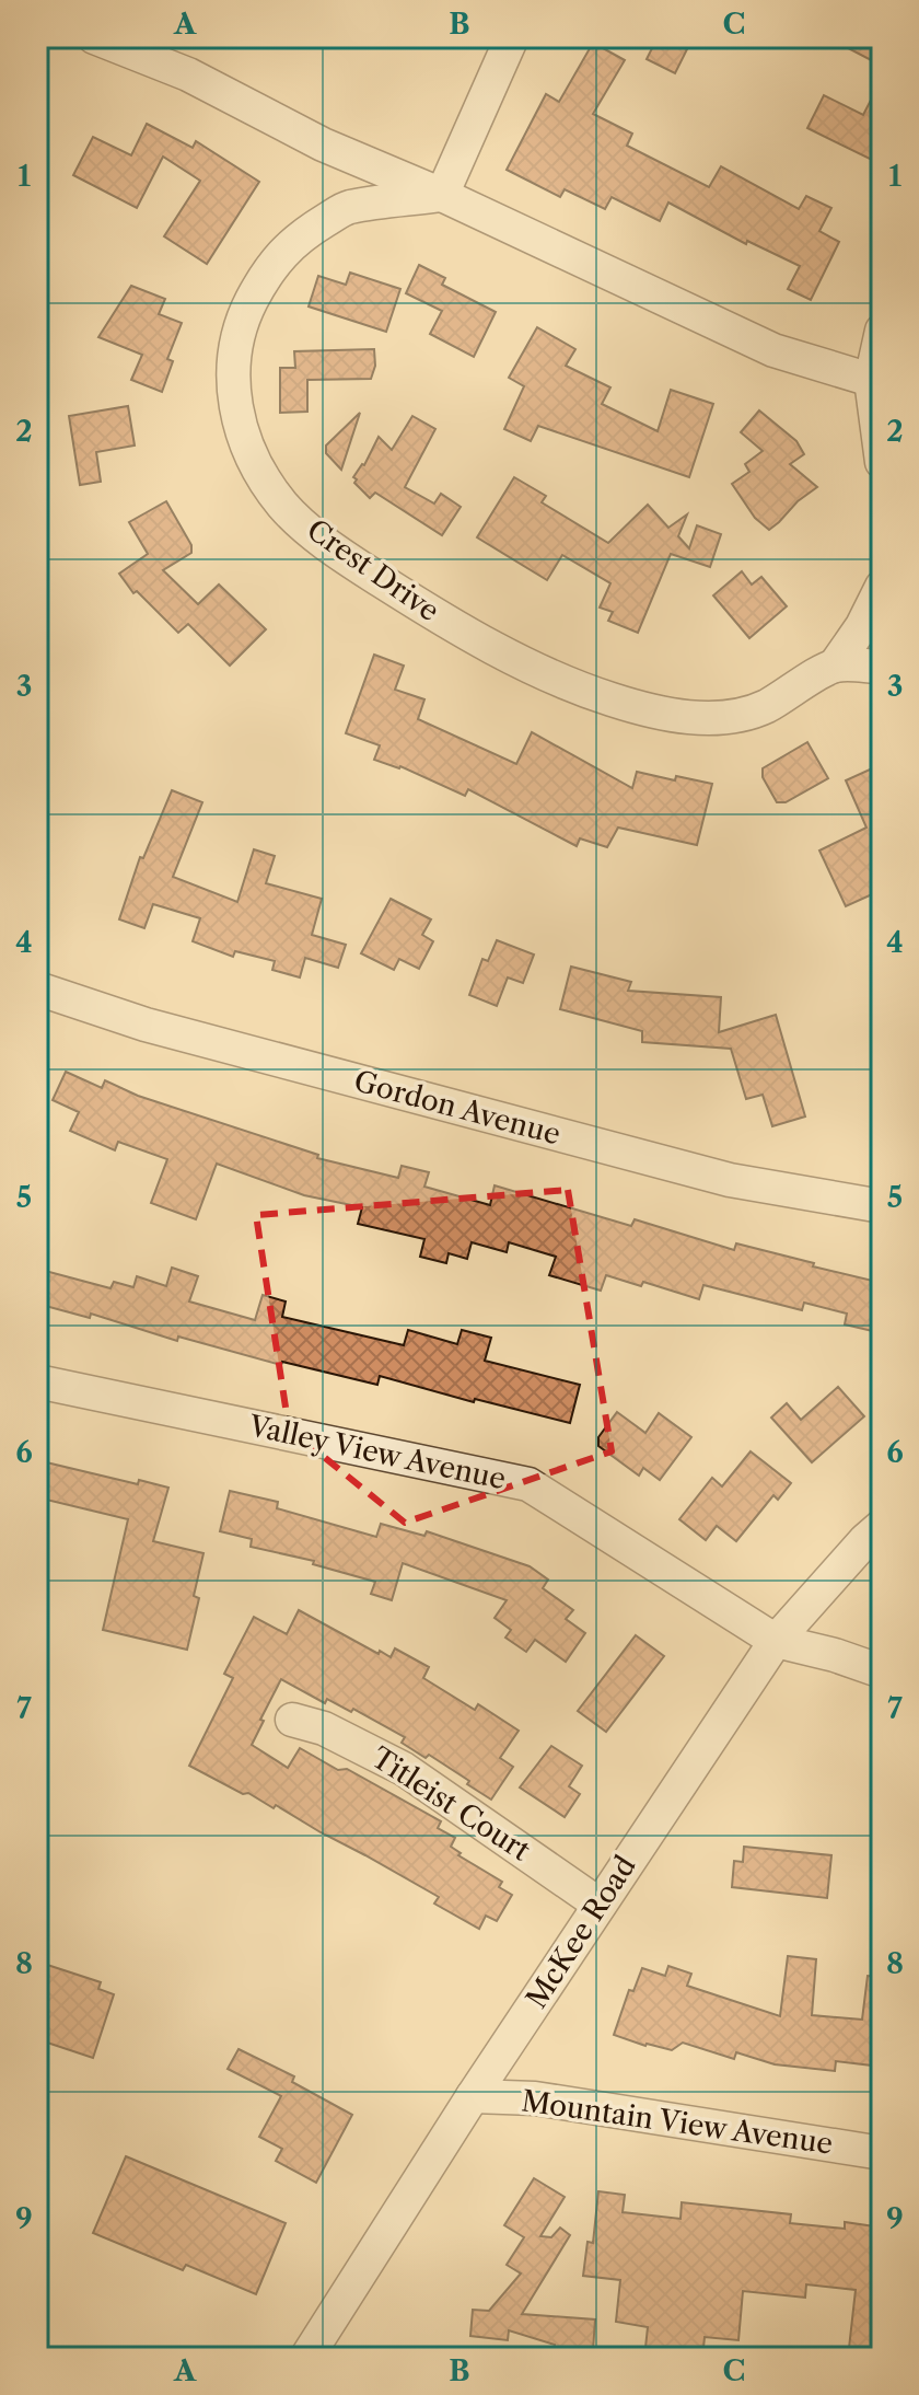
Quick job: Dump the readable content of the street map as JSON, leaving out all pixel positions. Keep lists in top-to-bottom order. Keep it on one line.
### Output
{"streets":{"street":["Crest Drive","Gordon Avenue","Valley View Avenue","Titleist Court","McKee Road","Mountain View Avenue"]},"crossings":[["Valley View Avenue","McKee Road"],["Titleist Court","McKee Road"],["McKee Road","Mountain View Avenue"]],"grid":{"columns":["A","B","C"],"rows":["1","2","3","4","5","6","7","8","9"]}}
